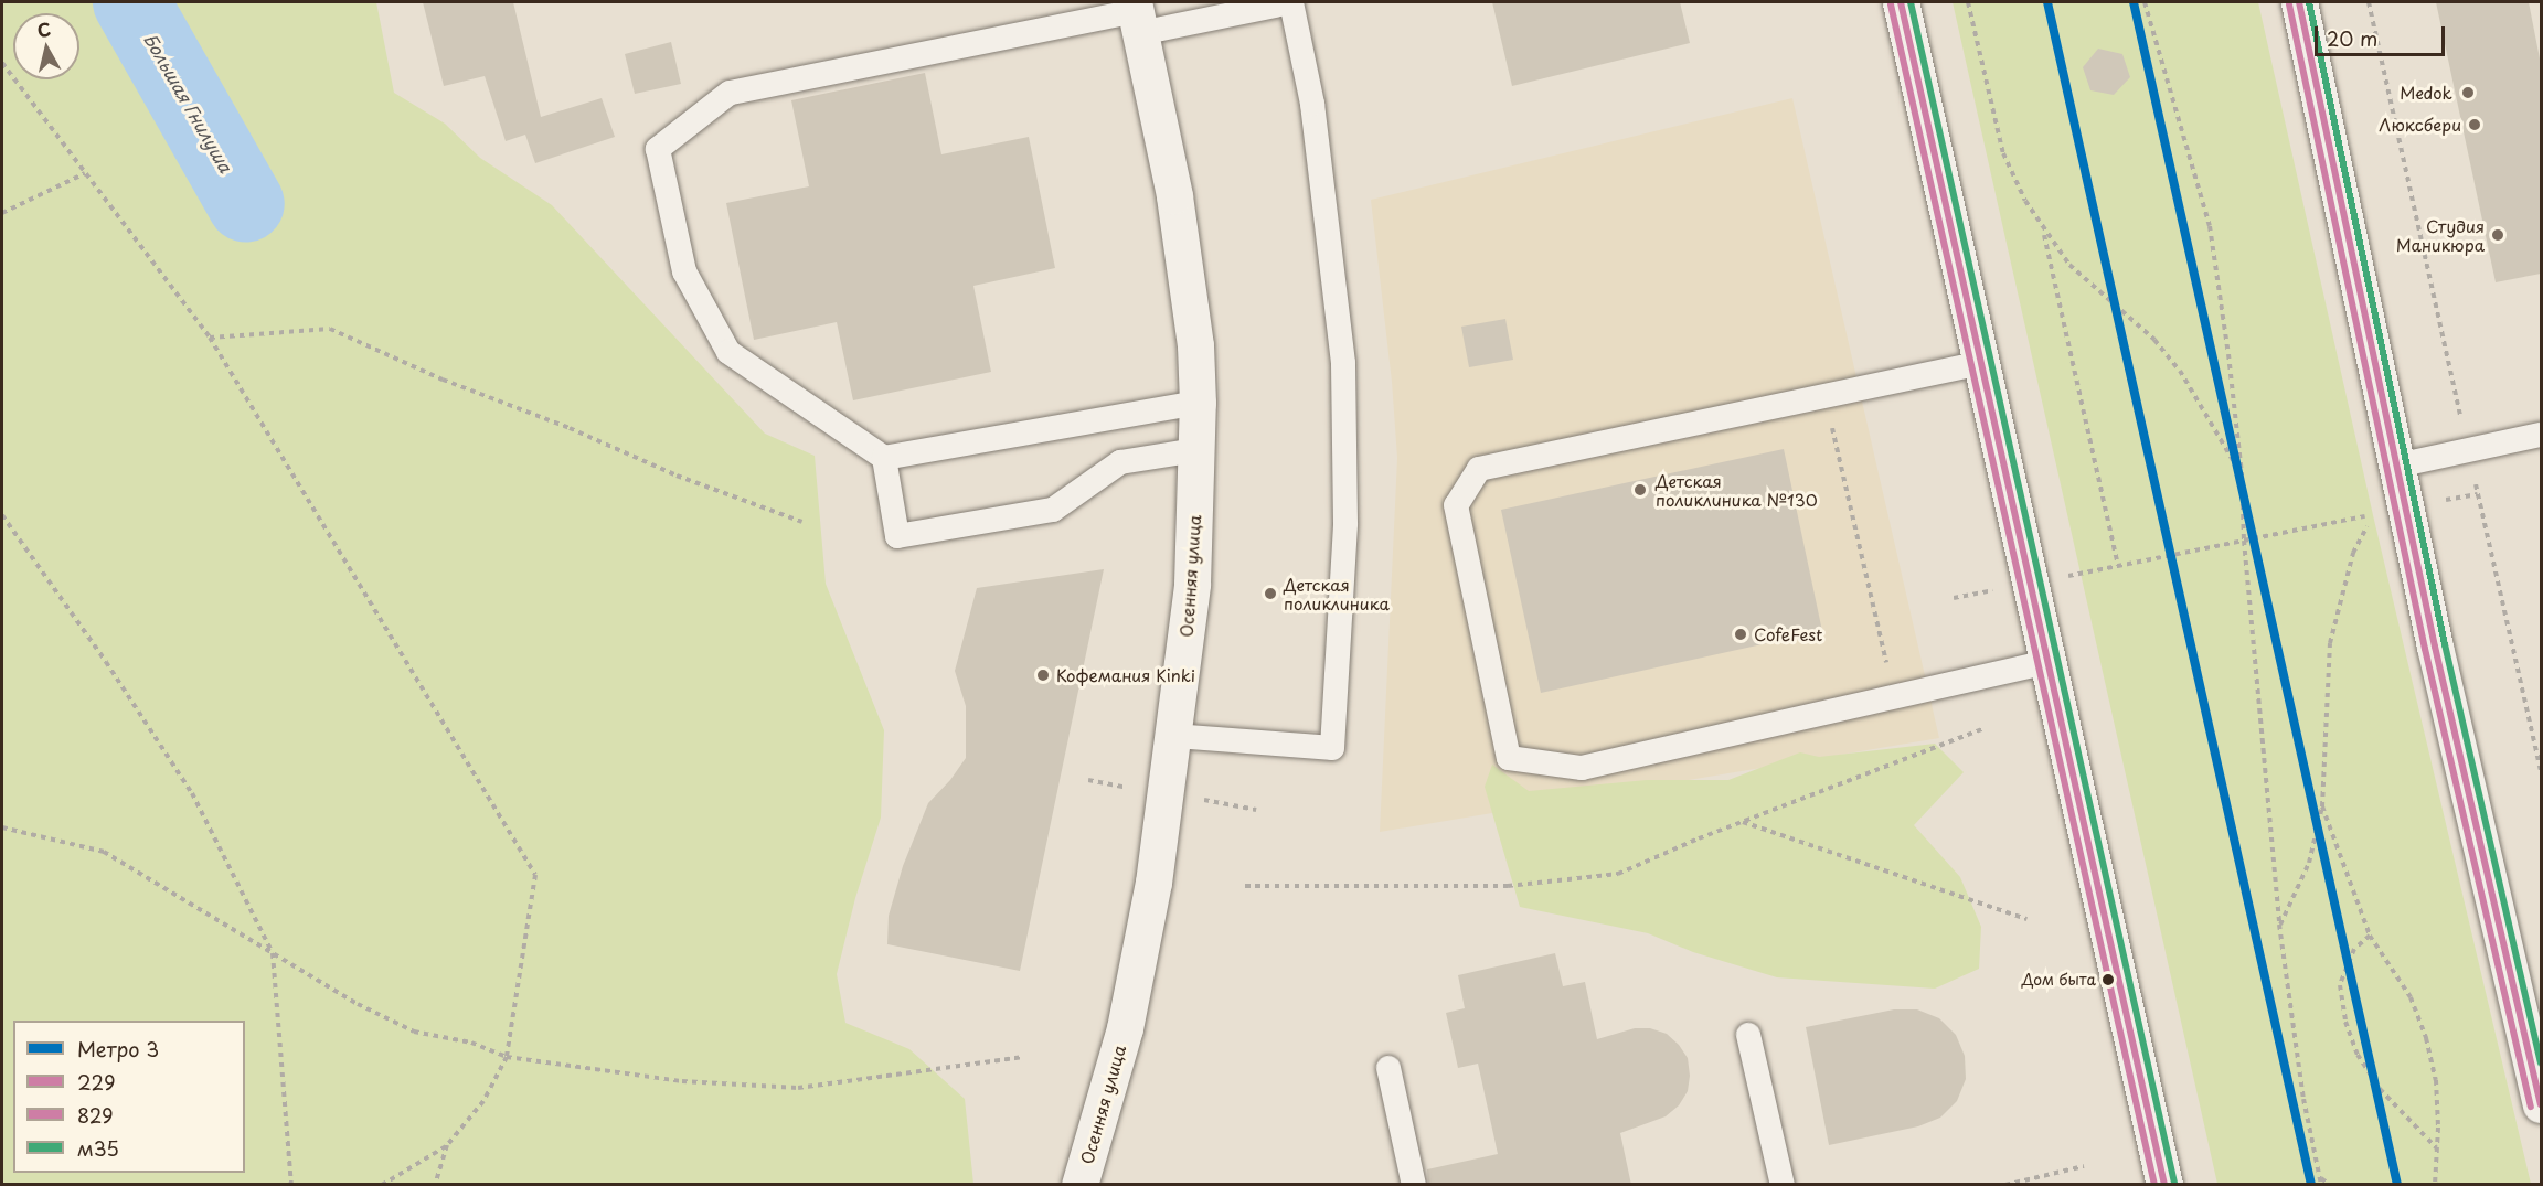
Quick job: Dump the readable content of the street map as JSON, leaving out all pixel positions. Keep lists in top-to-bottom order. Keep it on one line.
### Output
{"streets":{"street":["Осенняя улица"]},"water":["Большая Гнилуша"],"places":["Medok","Люксбери","Студия Маникюра","Детская поликлиника №130","Детская поликлиника","CofeFest","Кофемания Kinki","Дом быта"],"lines":["metro line 3","transit line 229","transit line м35","transit line 829"],"legend":["Метро 3","229","829","м35"],"scale_bar":"20 m","north":"top"}
